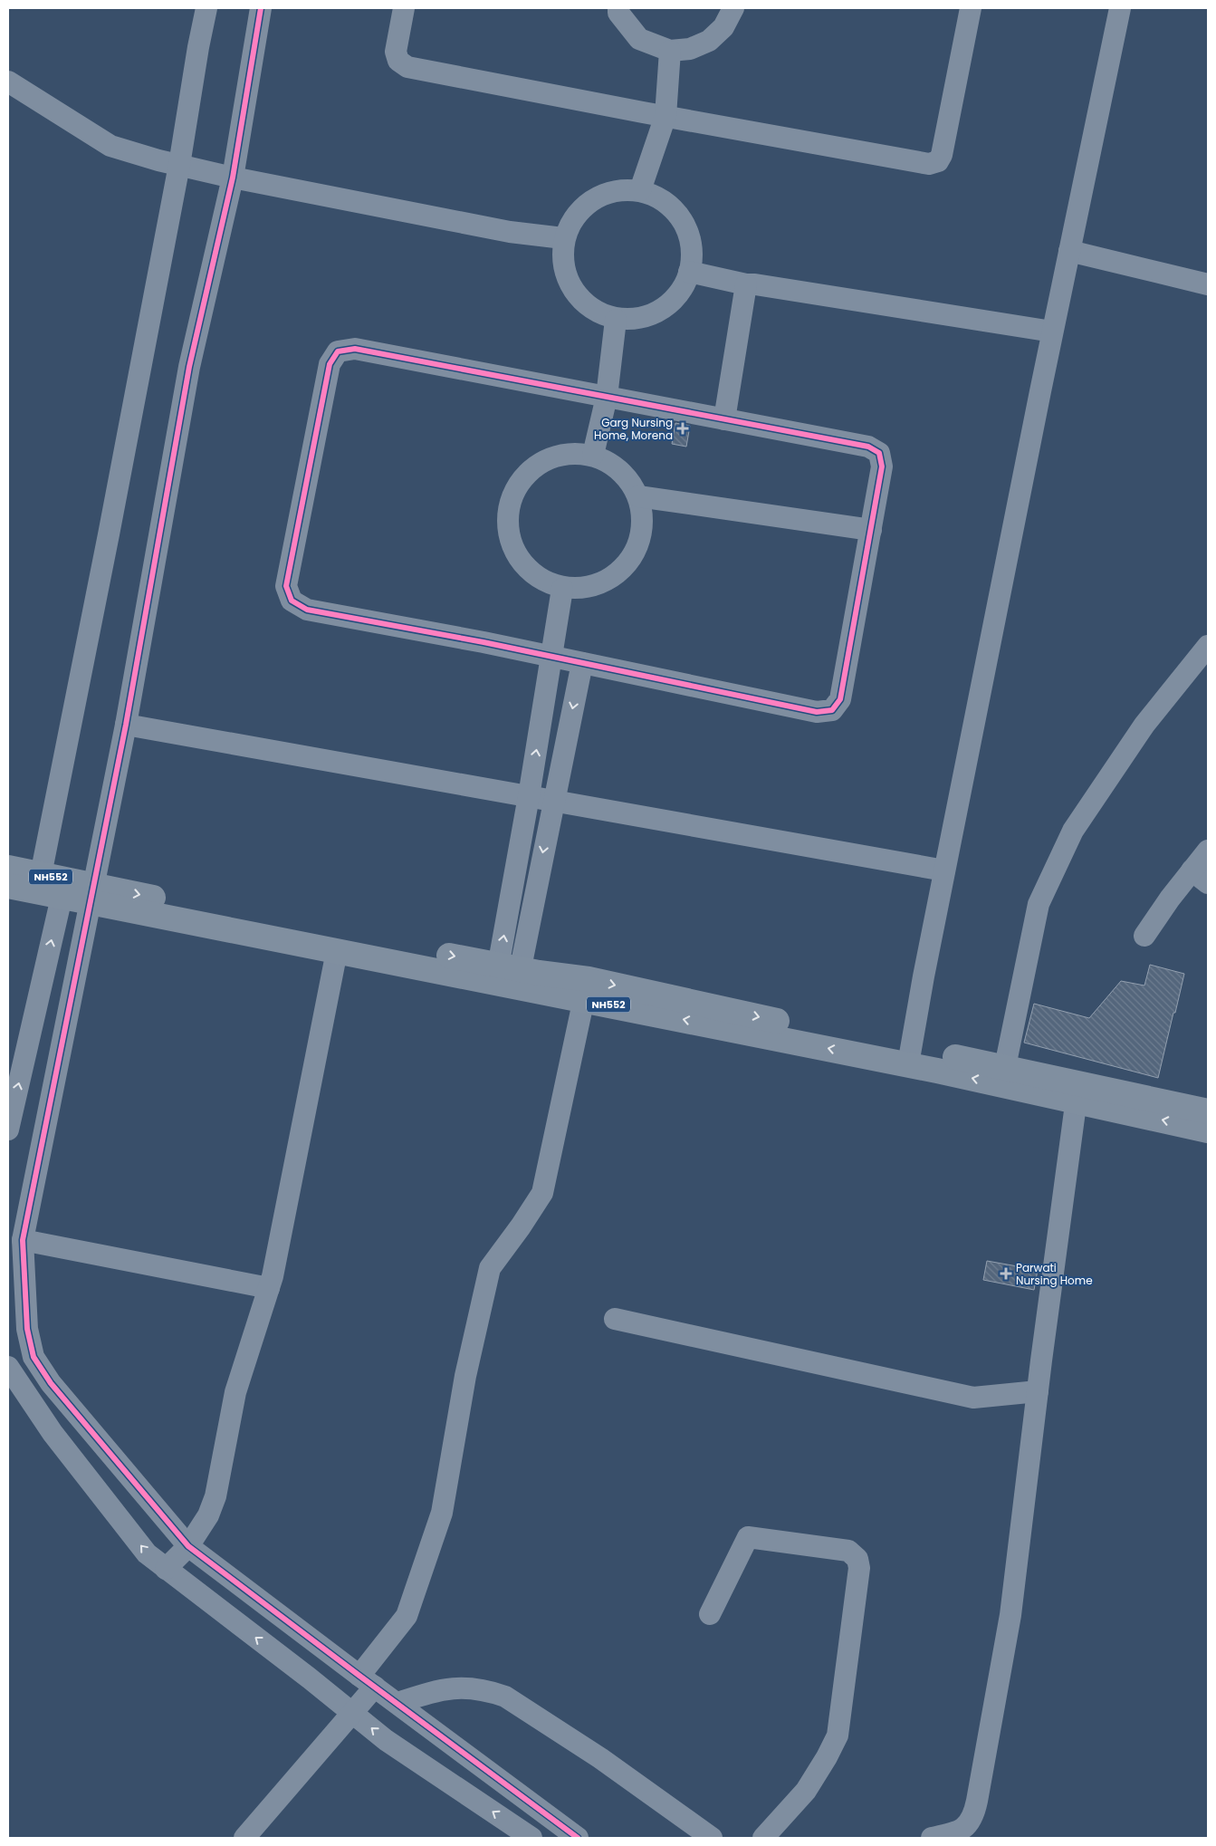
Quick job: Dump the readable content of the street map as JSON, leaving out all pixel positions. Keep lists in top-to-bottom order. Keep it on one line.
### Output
{"streets":{"highway":["NH552"]},"places":{"health":["Garg Nursing Home, Morena","Parwati Nursing Home"]}}
